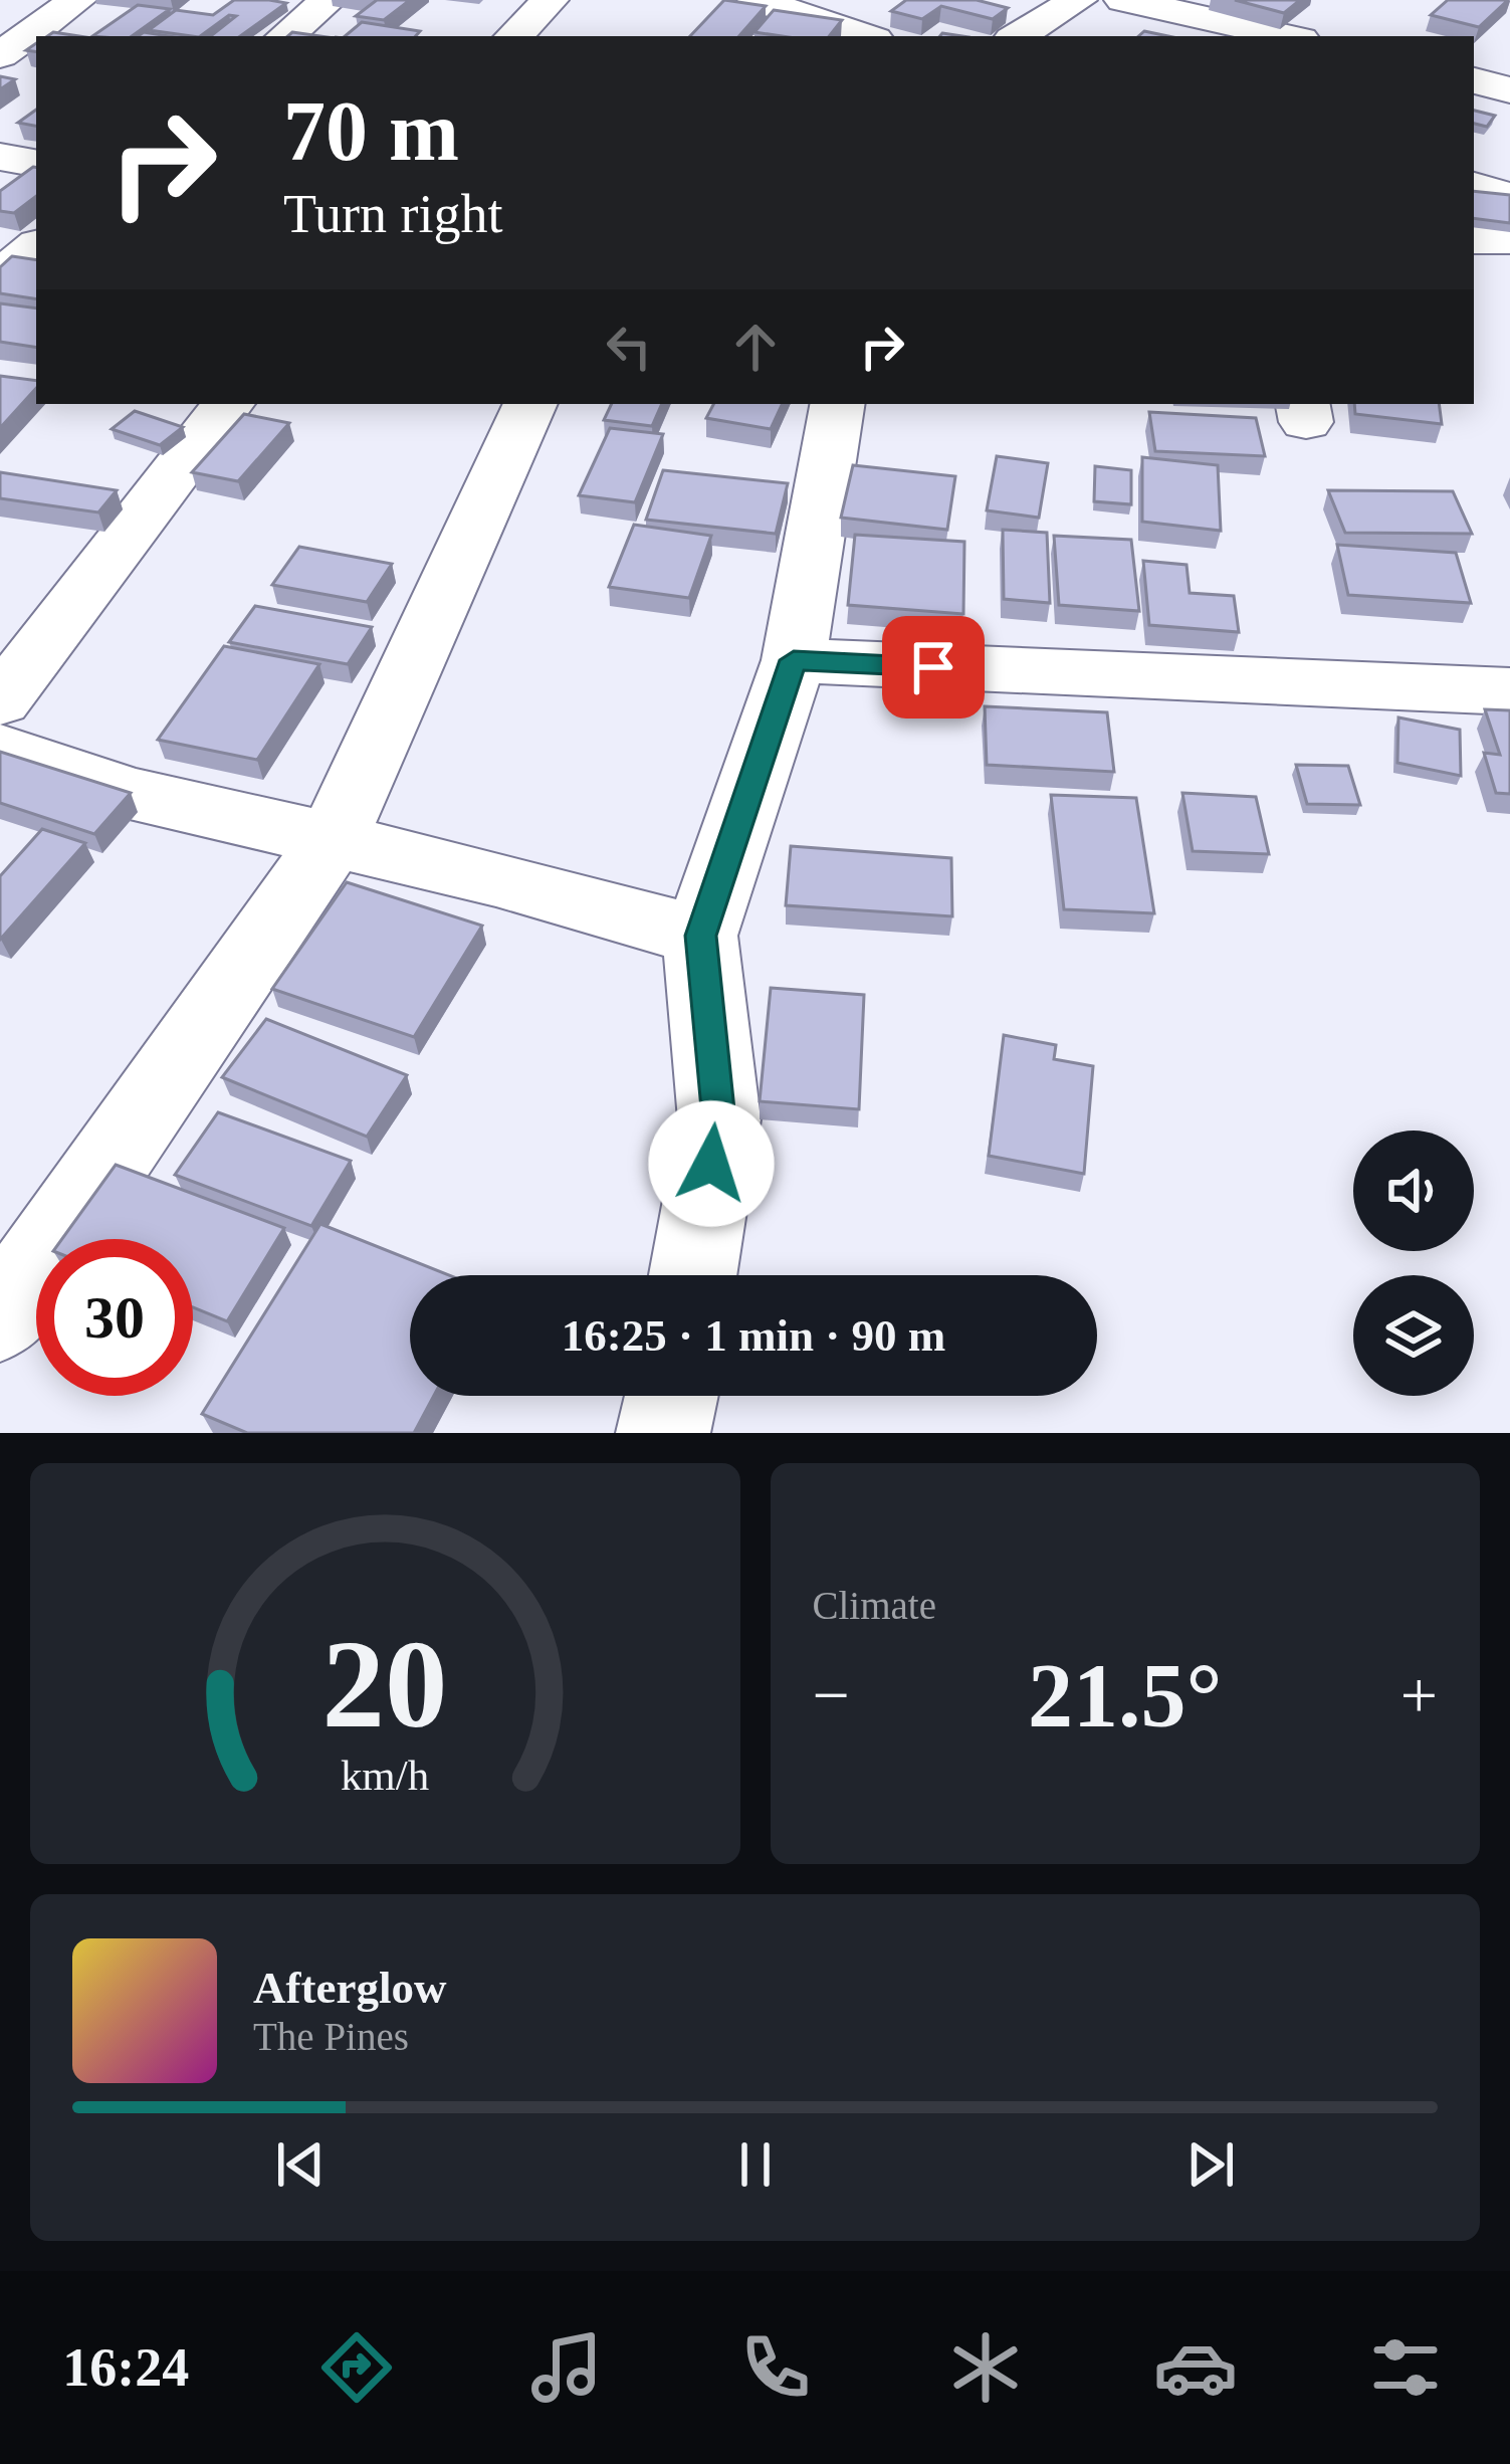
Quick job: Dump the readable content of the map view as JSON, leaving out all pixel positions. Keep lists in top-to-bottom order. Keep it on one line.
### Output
{"page":{"turn":["70 m","Turn right"],"limit":"30","trip":"16:25 · 1 min · 90 m","tile":"Climate","heat":["−","21.5°","+"],"song":["Afterglow","The Pines"],"tabs":"16:24","gauge":["20","km/h"]}}
